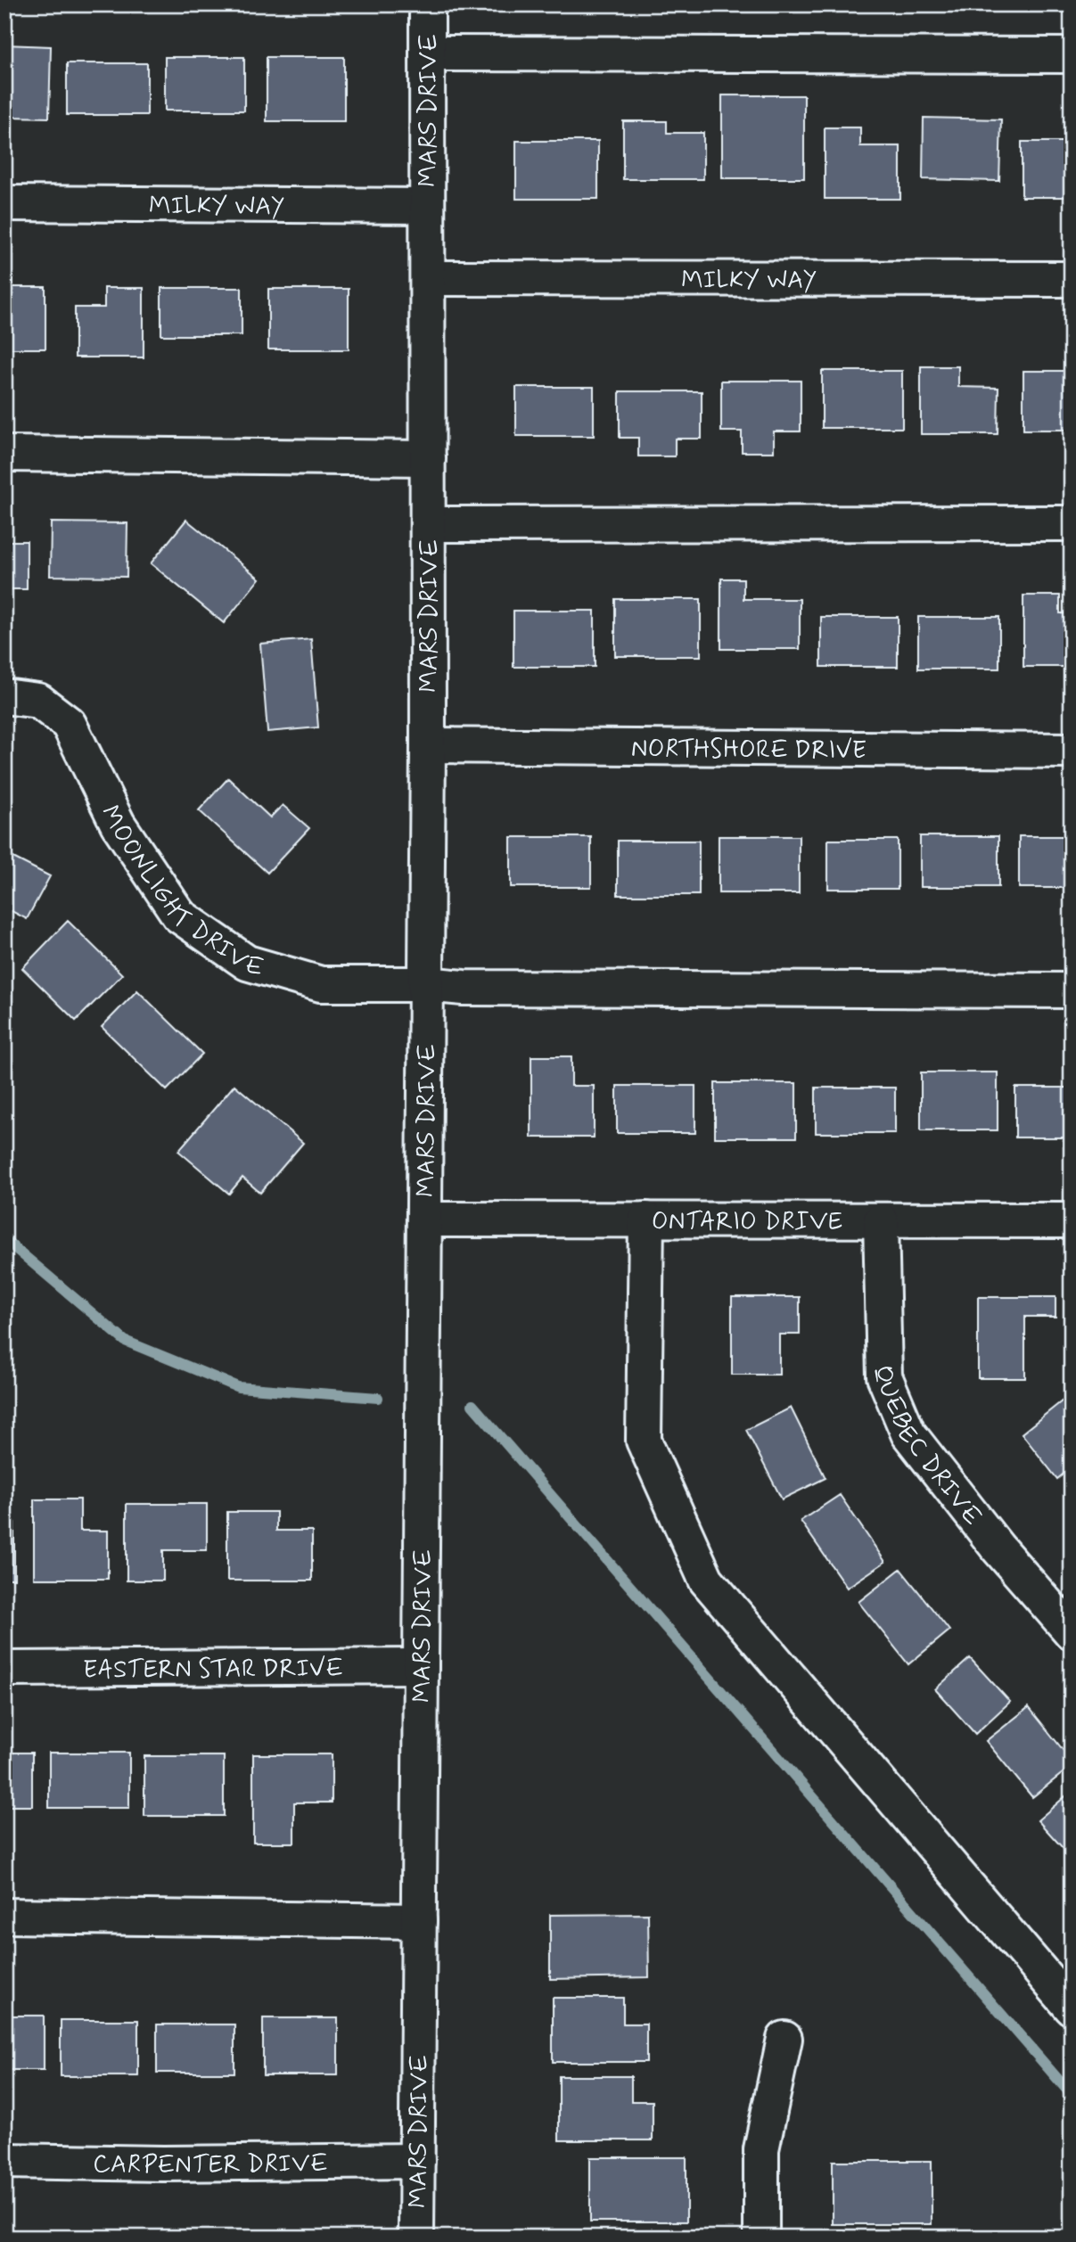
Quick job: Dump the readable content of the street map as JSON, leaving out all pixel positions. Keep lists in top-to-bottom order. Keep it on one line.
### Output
{"streets":{"street":["MARS DRIVE","MILKY WAY","NORTHSHORE DRIVE","MOONLIGHT DRIVE","ONTARIO DRIVE","QUEBEC DRIVE","EASTERN STAR DRIVE","CARPENTER DRIVE"]},"crossings":[["MARS DRIVE","MILKY WAY"],["MARS DRIVE","NORTHSHORE DRIVE"],["MARS DRIVE","MOONLIGHT DRIVE"],["MARS DRIVE","ONTARIO DRIVE"],["MARS DRIVE","EASTERN STAR DRIVE"],["MARS DRIVE","CARPENTER DRIVE"],["ONTARIO DRIVE","QUEBEC DRIVE"]]}
